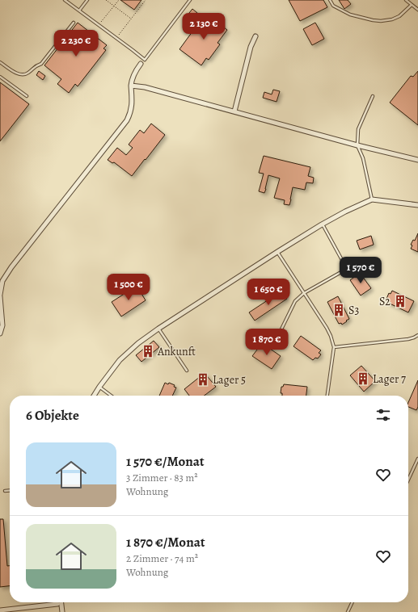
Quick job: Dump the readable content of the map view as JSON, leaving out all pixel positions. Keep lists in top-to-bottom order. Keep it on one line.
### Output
{"places":{"building":["S2","S3","Ankunft","Lager 7","Lager 5"]},"page":{"price":["2 130 €","2 230 €","1 570 €","1 500 €","1 650 €","1 870 €"],"heading":"6 Objekte","list":[{"name":"1 570 €/Monat","note":"3 Zimmer · 83 m² · Wohnung"},{"name":"1 870 €/Monat","note":"2 Zimmer · 74 m² · Wohnung"}]}}
